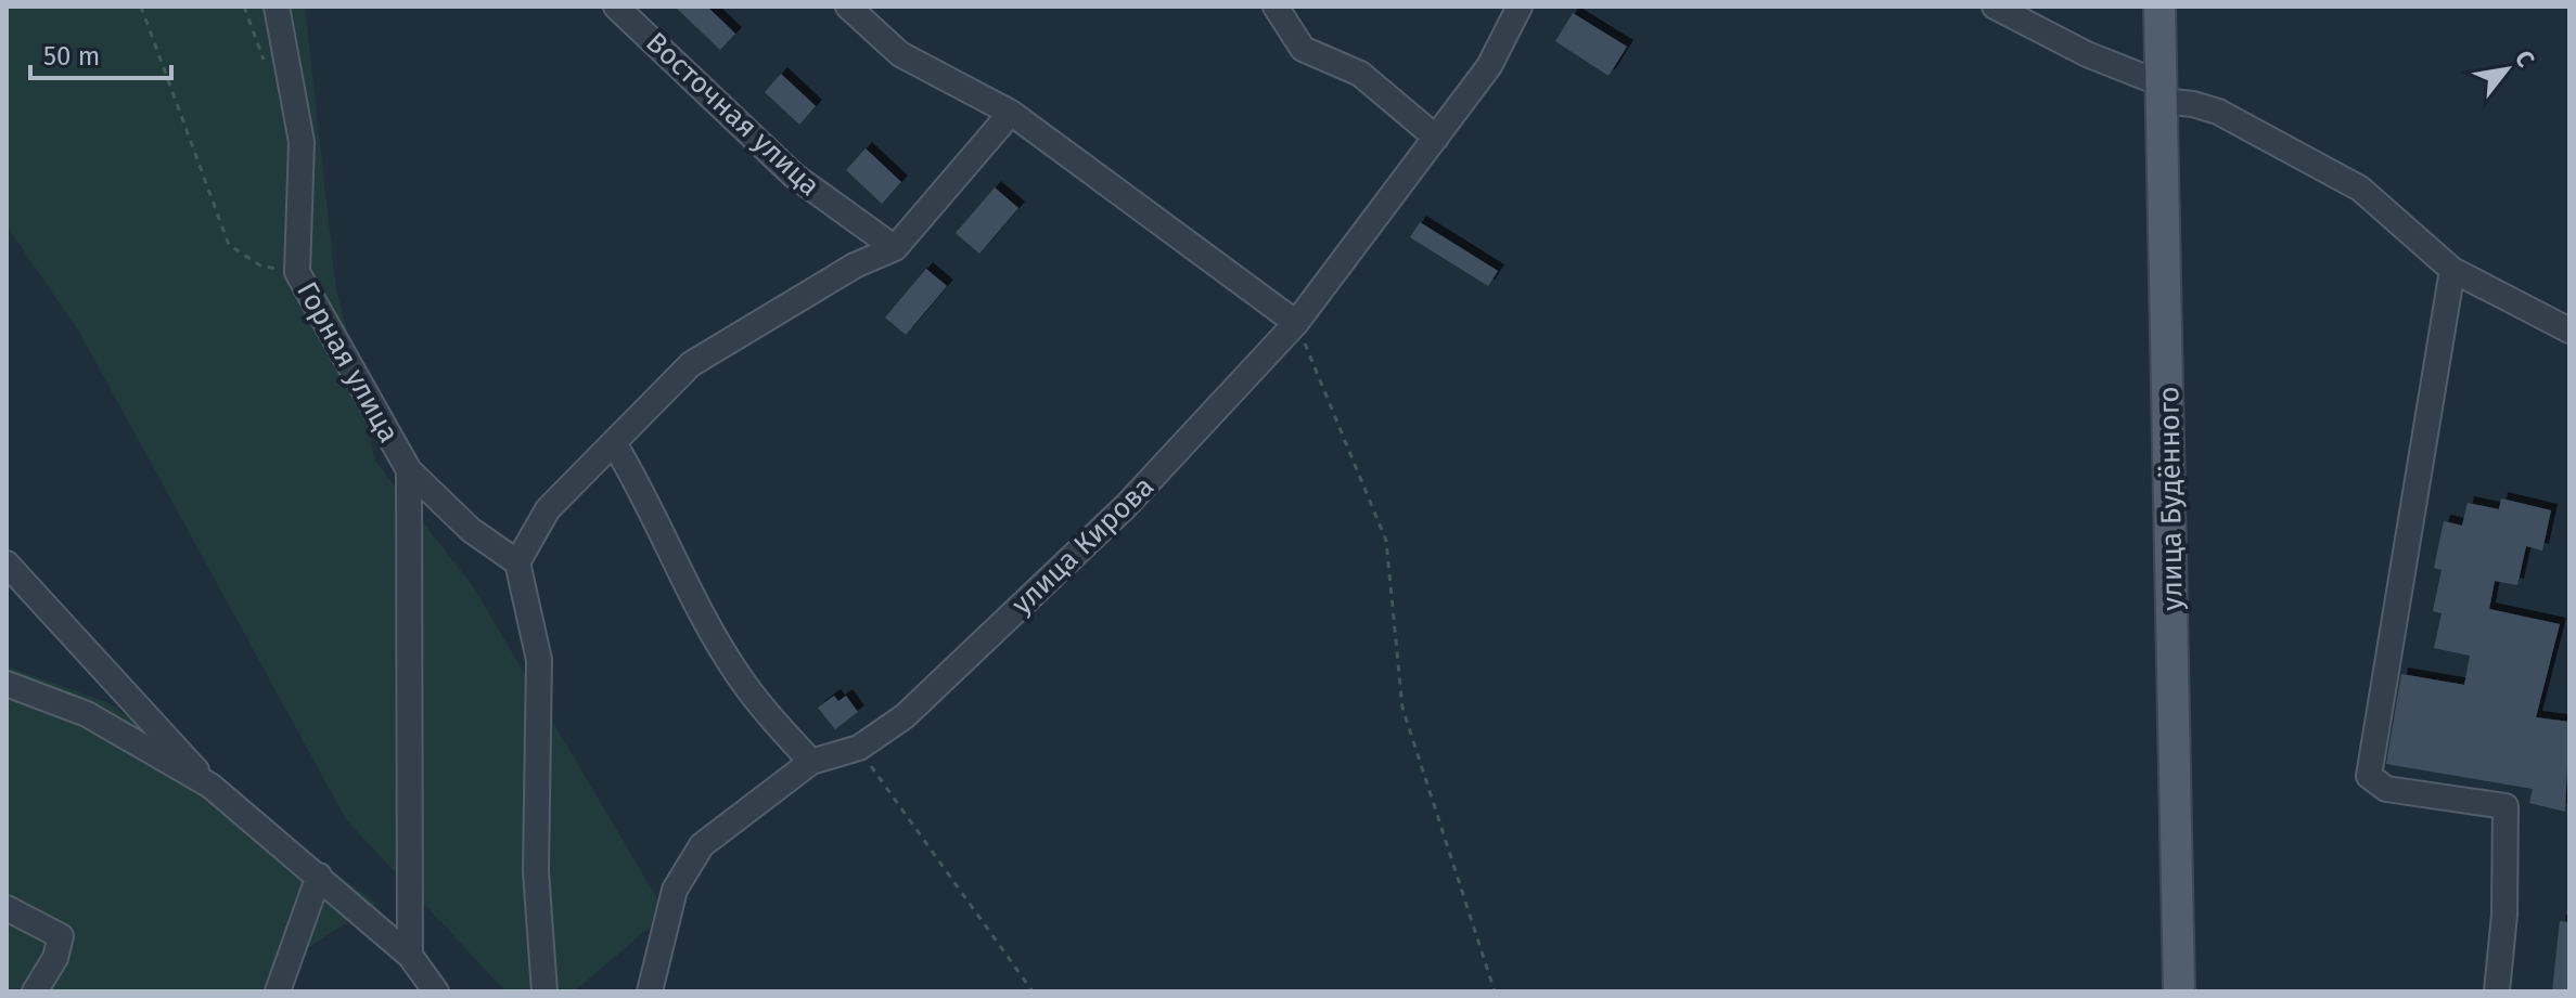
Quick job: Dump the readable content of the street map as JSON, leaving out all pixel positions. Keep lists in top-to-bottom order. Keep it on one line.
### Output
{"streets":{"main road":["улица Будённого"],"street":["Восточная улица","Горная улица","улица Кирова"]},"scale_bar":"50 m","north":"top right"}
